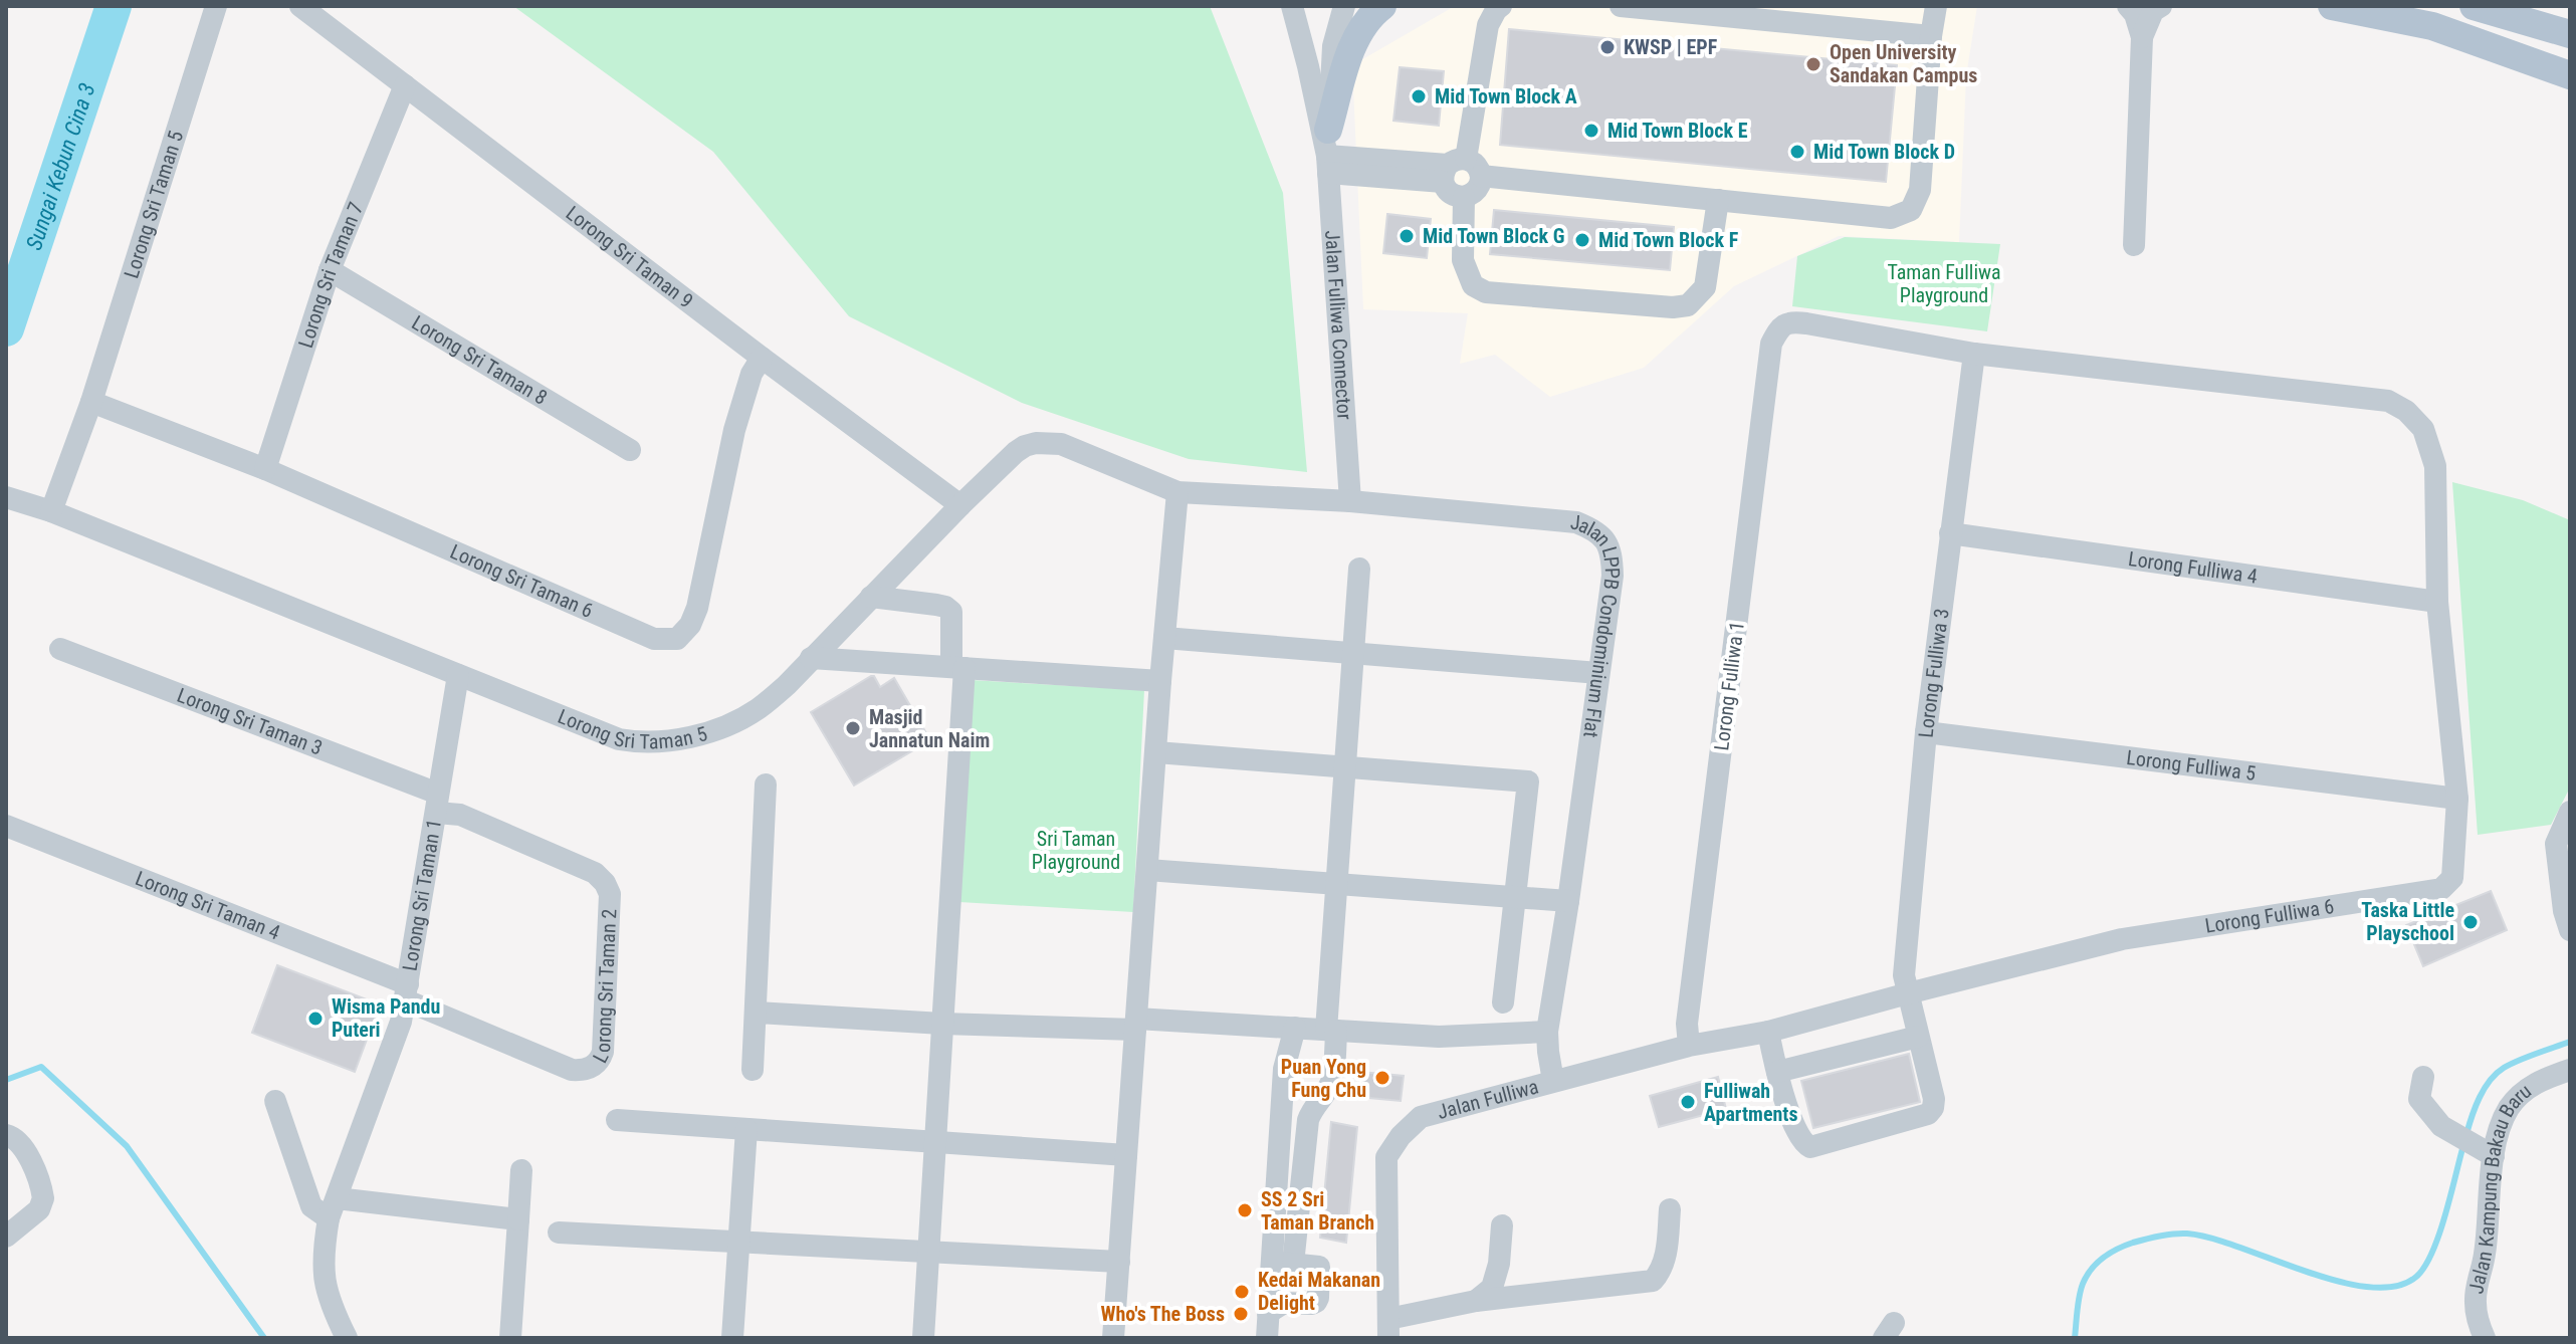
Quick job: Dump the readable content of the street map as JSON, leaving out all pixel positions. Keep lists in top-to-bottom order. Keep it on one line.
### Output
{"streets":{"street":["Lorong Sri Taman 5","Lorong Sri Taman 9","Lorong Sri Taman 7","Jalan Fulliwa Connector","Lorong Sri Taman 8","Lorong Fulliwa 4","Lorong Sri Taman 6","Jalan LPPB Condominium Flat","Lorong Fulliwa 3","Lorong Fulliwa 1","Lorong Sri Taman 3","Lorong Fulliwa 5","Lorong Sri Taman 1","Lorong Sri Taman 4","Lorong Fulliwa 6","Lorong Sri Taman 2","Jalan Fulliwa","Jalan Kampung Bakau Baru"]},"crossings":[["Lorong Sri Taman 5","Lorong Sri Taman 9"],["Lorong Sri Taman 5","Lorong Sri Taman 6"],["Lorong Sri Taman 5","Jalan LPPB Condominium Flat"],["Lorong Sri Taman 5","Lorong Sri Taman 1"],["Lorong Sri Taman 9","Lorong Sri Taman 7"],["Lorong Sri Taman 9","Lorong Sri Taman 6"],["Lorong Sri Taman 7","Lorong Sri Taman 8"],["Lorong Sri Taman 7","Lorong Sri Taman 6"],["Jalan Fulliwa Connector","Jalan LPPB Condominium Flat"],["Lorong Fulliwa 4","Lorong Fulliwa 3"],["Lorong Fulliwa 4","Lorong Fulliwa 6"],["Jalan LPPB Condominium Flat","Jalan Fulliwa"],["Lorong Fulliwa 3","Lorong Fulliwa 1"],["Lorong Fulliwa 3","Lorong Fulliwa 5"],["Lorong Fulliwa 3","Lorong Fulliwa 6"],["Lorong Fulliwa 1","Lorong Fulliwa 6"],["Lorong Fulliwa 1","Jalan Fulliwa"],["Lorong Sri Taman 3","Lorong Sri Taman 1"],["Lorong Sri Taman 3","Lorong Sri Taman 2"],["Lorong Fulliwa 5","Lorong Fulliwa 6"],["Lorong Sri Taman 1","Lorong Sri Taman 4"],["Lorong Sri Taman 1","Lorong Sri Taman 2"],["Lorong Sri Taman 4","Lorong Sri Taman 2"],["Lorong Fulliwa 6","Jalan Fulliwa"]],"water":["Sungai Kebun Cina 3"],"parks":["Taman Fulliwa Playground","Sri Taman Playground"],"places":["KWSP | EPF","Open University Sandakan Campus","Mid Town Block A","Mid Town Block E","Mid Town Block D","Mid Town Block G","Mid Town Block F","Masjid Jannatun Naim","Taska Little Playschool","Wisma Pandu Puteri","Puan Yong Fung Chu","Fulliwah Apartments","SS 2 Sri Taman Branch","Kedai Makanan Delight","Who's The Boss"]}
